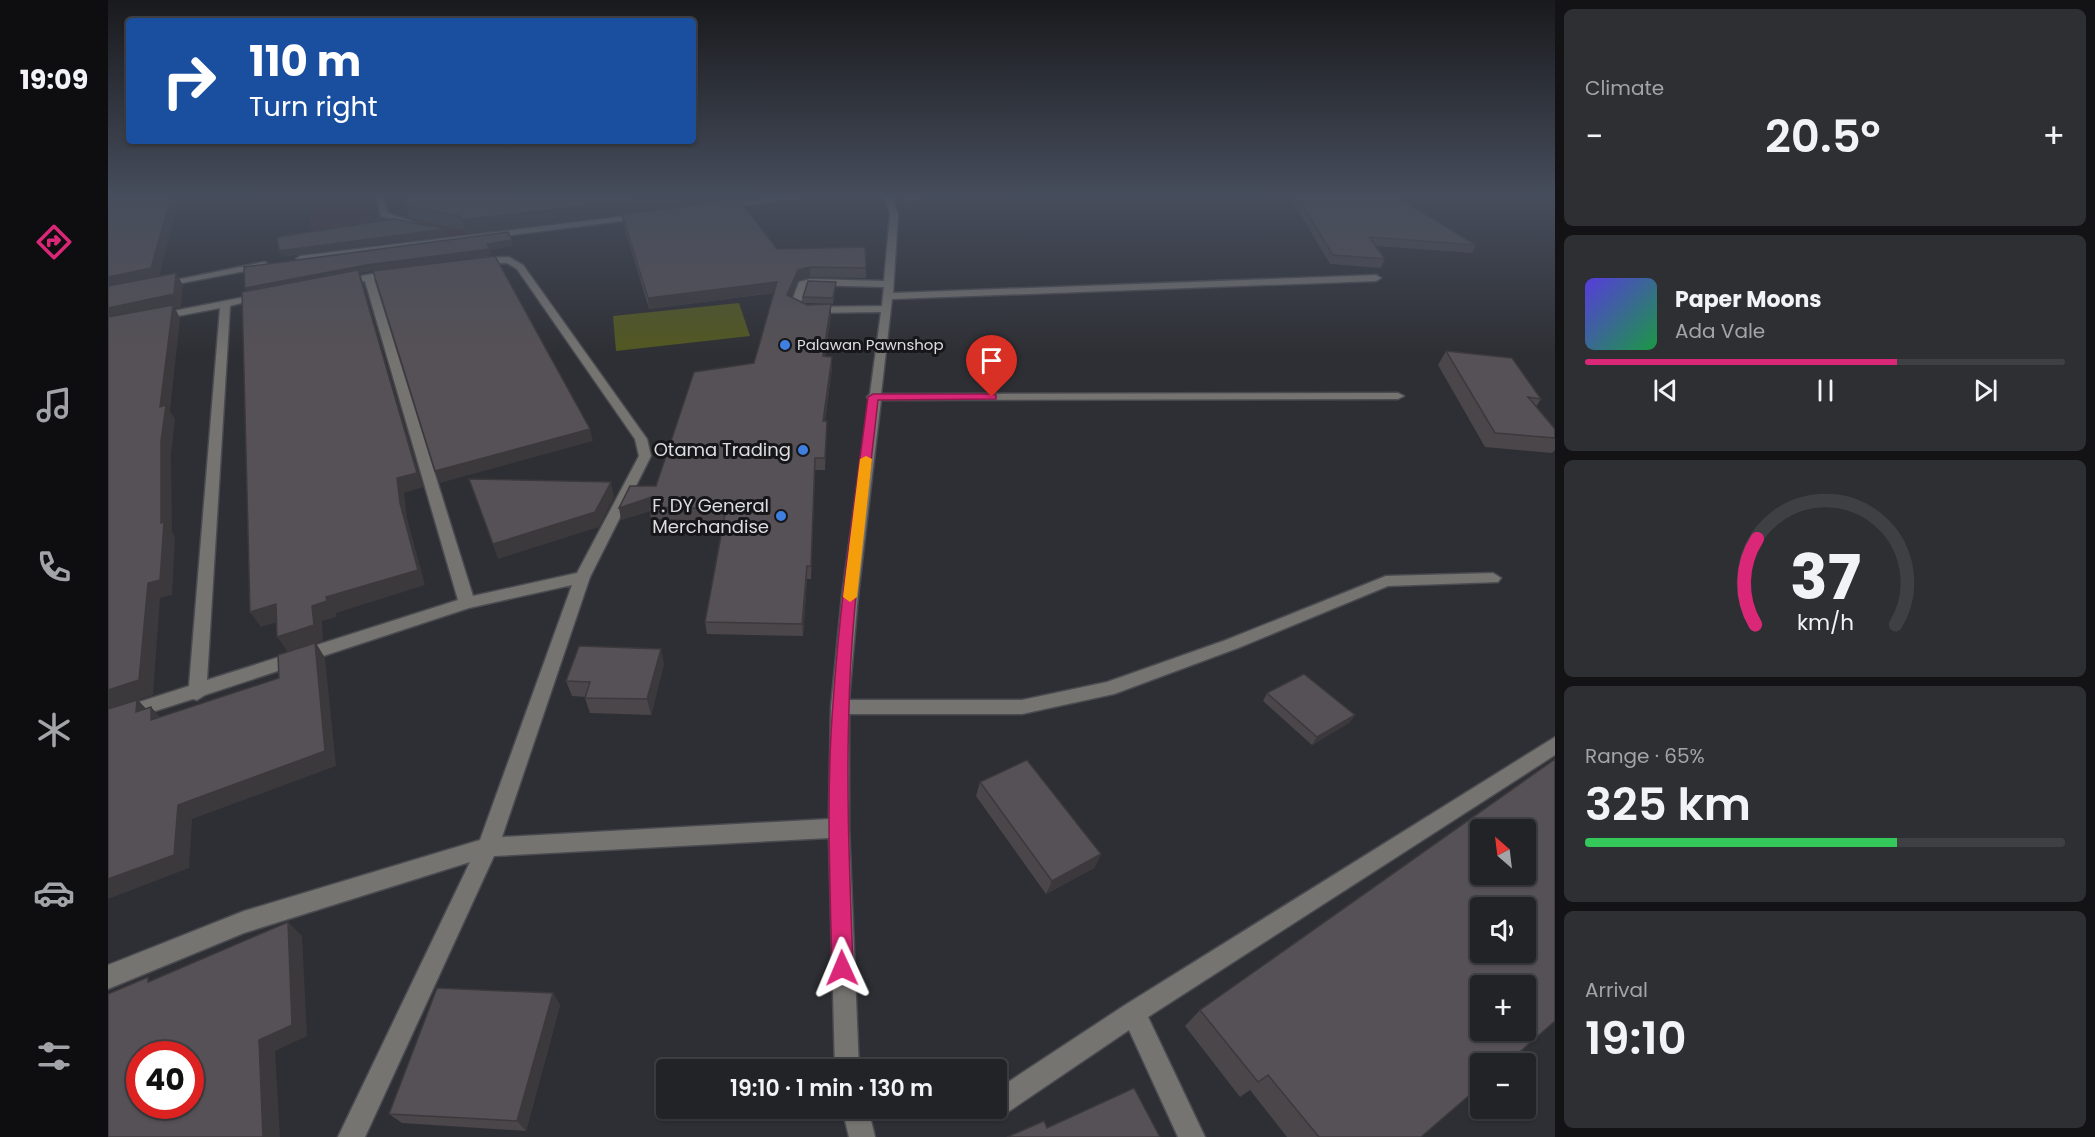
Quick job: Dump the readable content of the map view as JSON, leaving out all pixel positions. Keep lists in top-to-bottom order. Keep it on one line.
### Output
{"places":["Palawan Pawnshop","Otama Trading","F. DY General Merchandise"],"north":"top left","page":{"tabs":"19:09","tile":["Climate",["Range · 65%","325 km"],["Arrival","19:10"]],"turn":["110 m","Turn right"],"heat":["−","20.5°","+"],"song":["Paper Moons","Ada Vale"],"map_buttons":["+","−"],"limit":"40","trip":"19:10 · 1 min · 130 m","gauge":["37","km/h"]}}
